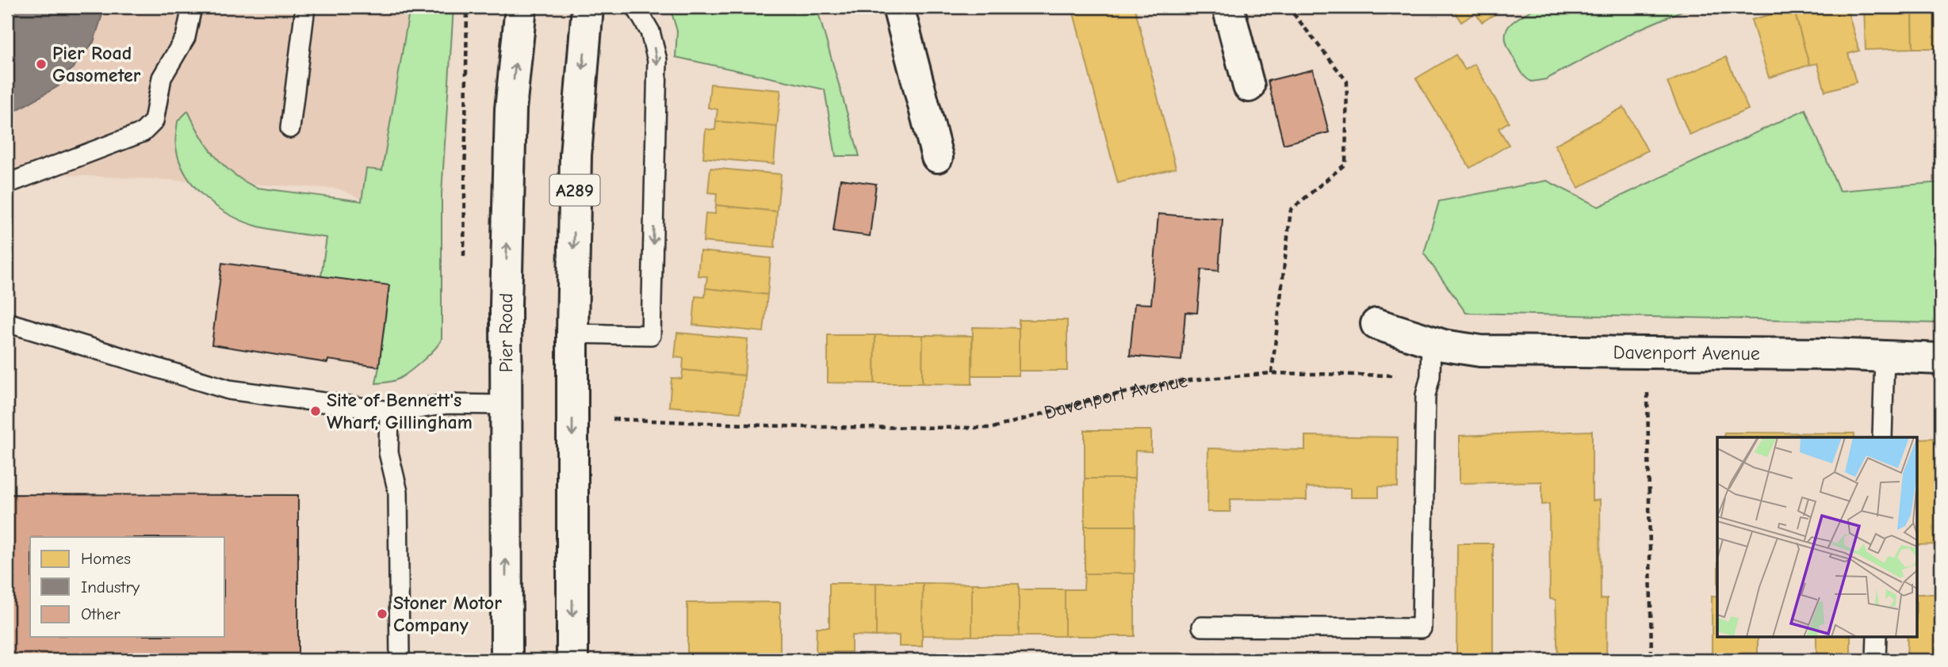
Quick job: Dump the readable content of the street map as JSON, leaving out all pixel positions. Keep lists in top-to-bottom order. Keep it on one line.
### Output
{"streets":{"main road":["A289","Pier Road","Davenport Avenue"]},"places":["Pier Road Gasometer","Site of Bennett's Wharf, Gillingham","Stoner Motor Company"],"legend":["Homes","Industry","Other"]}
